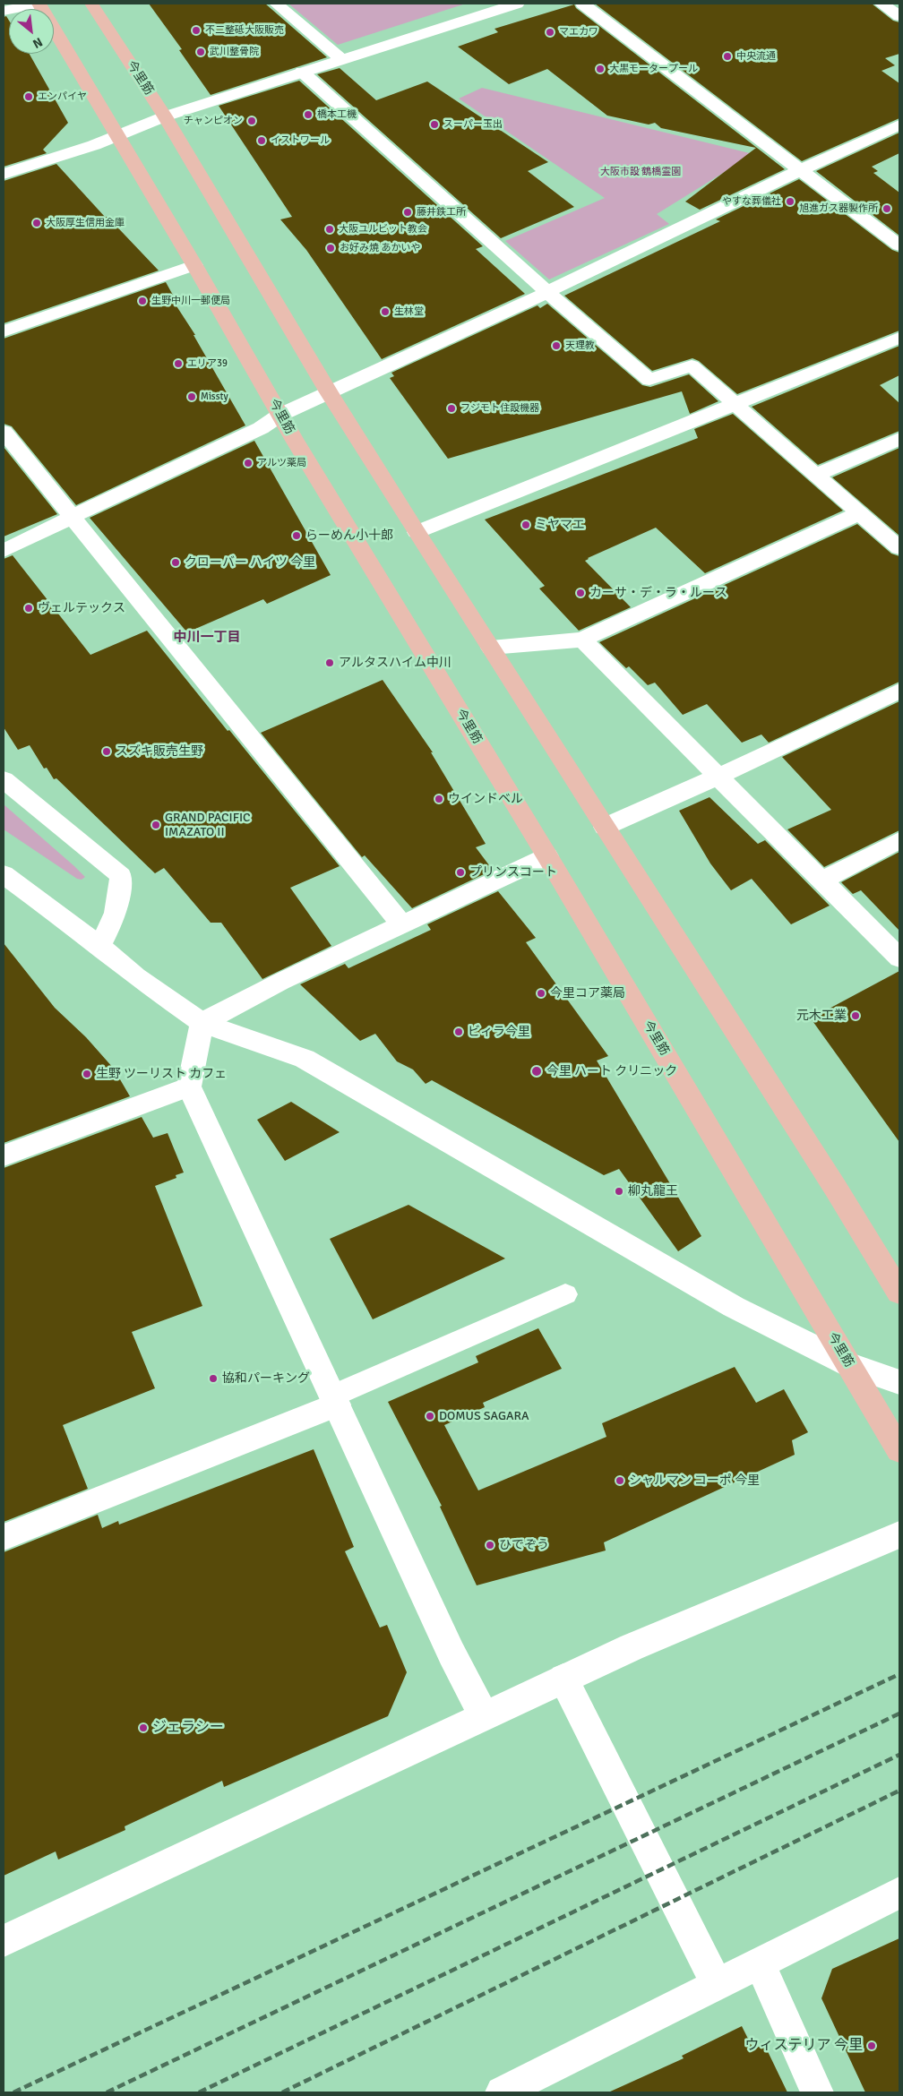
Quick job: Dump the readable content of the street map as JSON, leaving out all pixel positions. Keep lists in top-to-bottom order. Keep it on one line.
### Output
{"streets":{"main road":["今里筋"]},"districts":["中川一丁目"],"parks":["大阪市設 鶴橋霊園"],"places":["不二整砥大阪販売","マエカワ","武川整骨院","中央流通","大黒モータープール","エンパイヤ","橋本工機","チャンピオン","スーパー玉出","イストワール","やすな葬儀社","旭進ガス器製作所","藤井鉄工所","大阪厚生信用金庫","大阪ユルビット教会","お好み焼 あかいや","生野中川一郵便局","生林堂","天理教","エリア39","Missty","フジモト住設機器","アルツ薬局","ミヤマエ","らーめん小十郎","クローバー ハイツ 今里","カーサ・デ・ラ・ルース","ヴェルテックス","アルタスハイム中川","スズキ販売生野","ウインドベル","GRAND PACIFIC IMAZATO II","プリンスコート","今里コア薬局","元木工業","ビィラ今里","今里 ハート クリニック","生野 ツーリスト カフェ","柳丸龍王","協和パーキング","DOMUS SAGARA","シャルマン コーポ 今里","ひでぞう","ジェラシー","ウィステリア 今里"],"north":"bottom right"}
